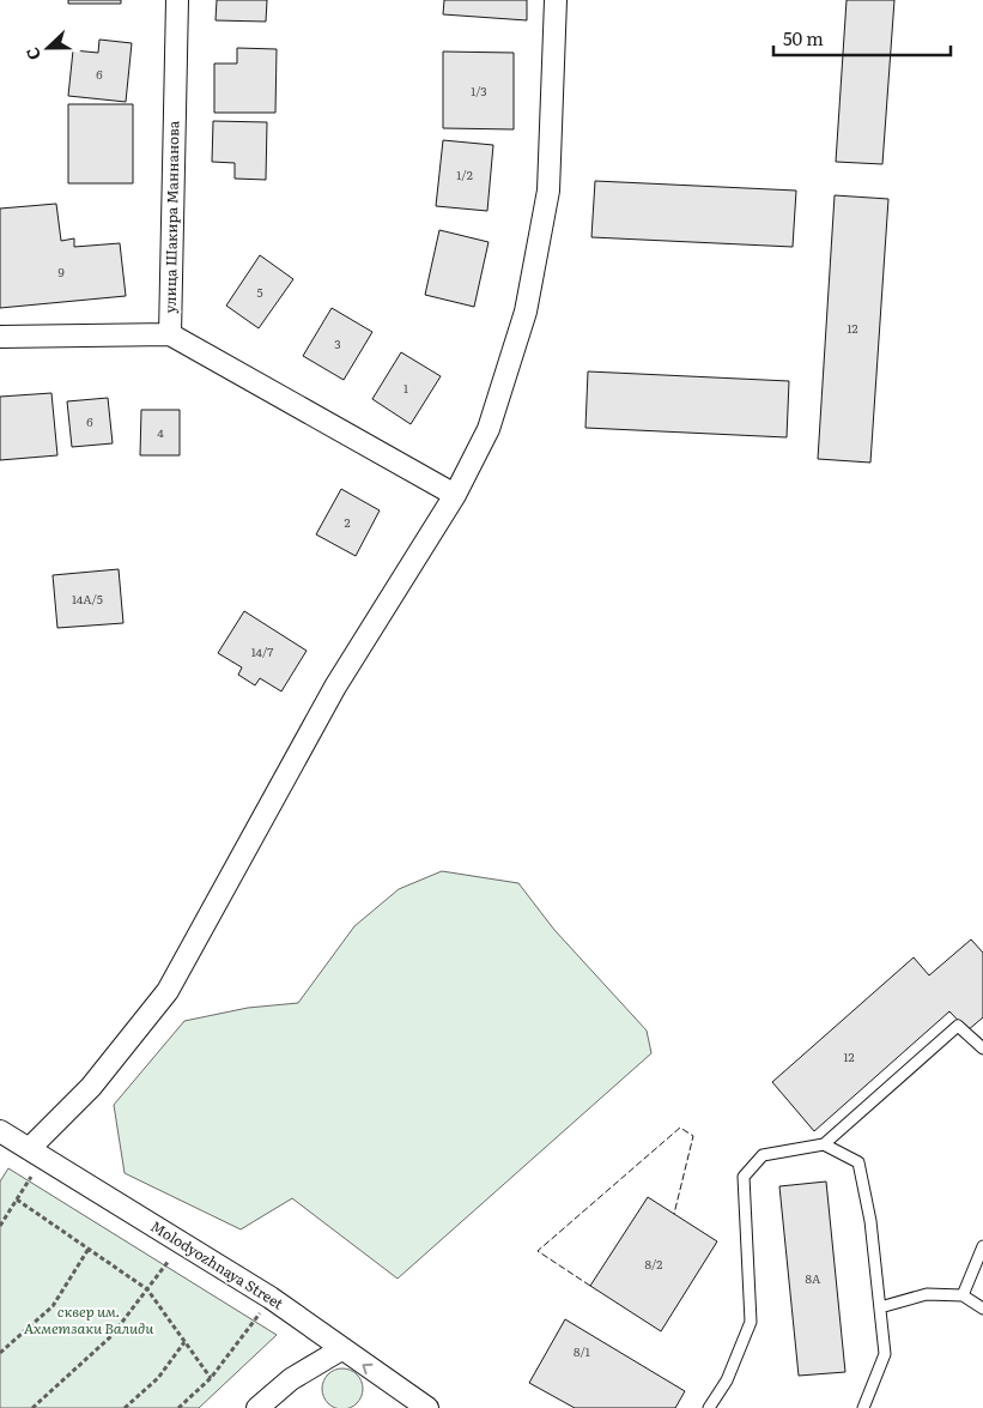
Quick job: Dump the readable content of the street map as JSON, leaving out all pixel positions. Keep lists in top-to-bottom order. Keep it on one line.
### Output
{"streets":{"street":["улица Шакира Маннанова","Molodyozhnaya Street"]},"parks":["сквер им. Ахметзаки Валиди"],"house_numbers":["6","1/3","1/2","9","5","12","3","1","6","4","2","14А/5","14/7","12","8/2","8А","8/1"],"scale_bar":"50 m","north":"left"}
